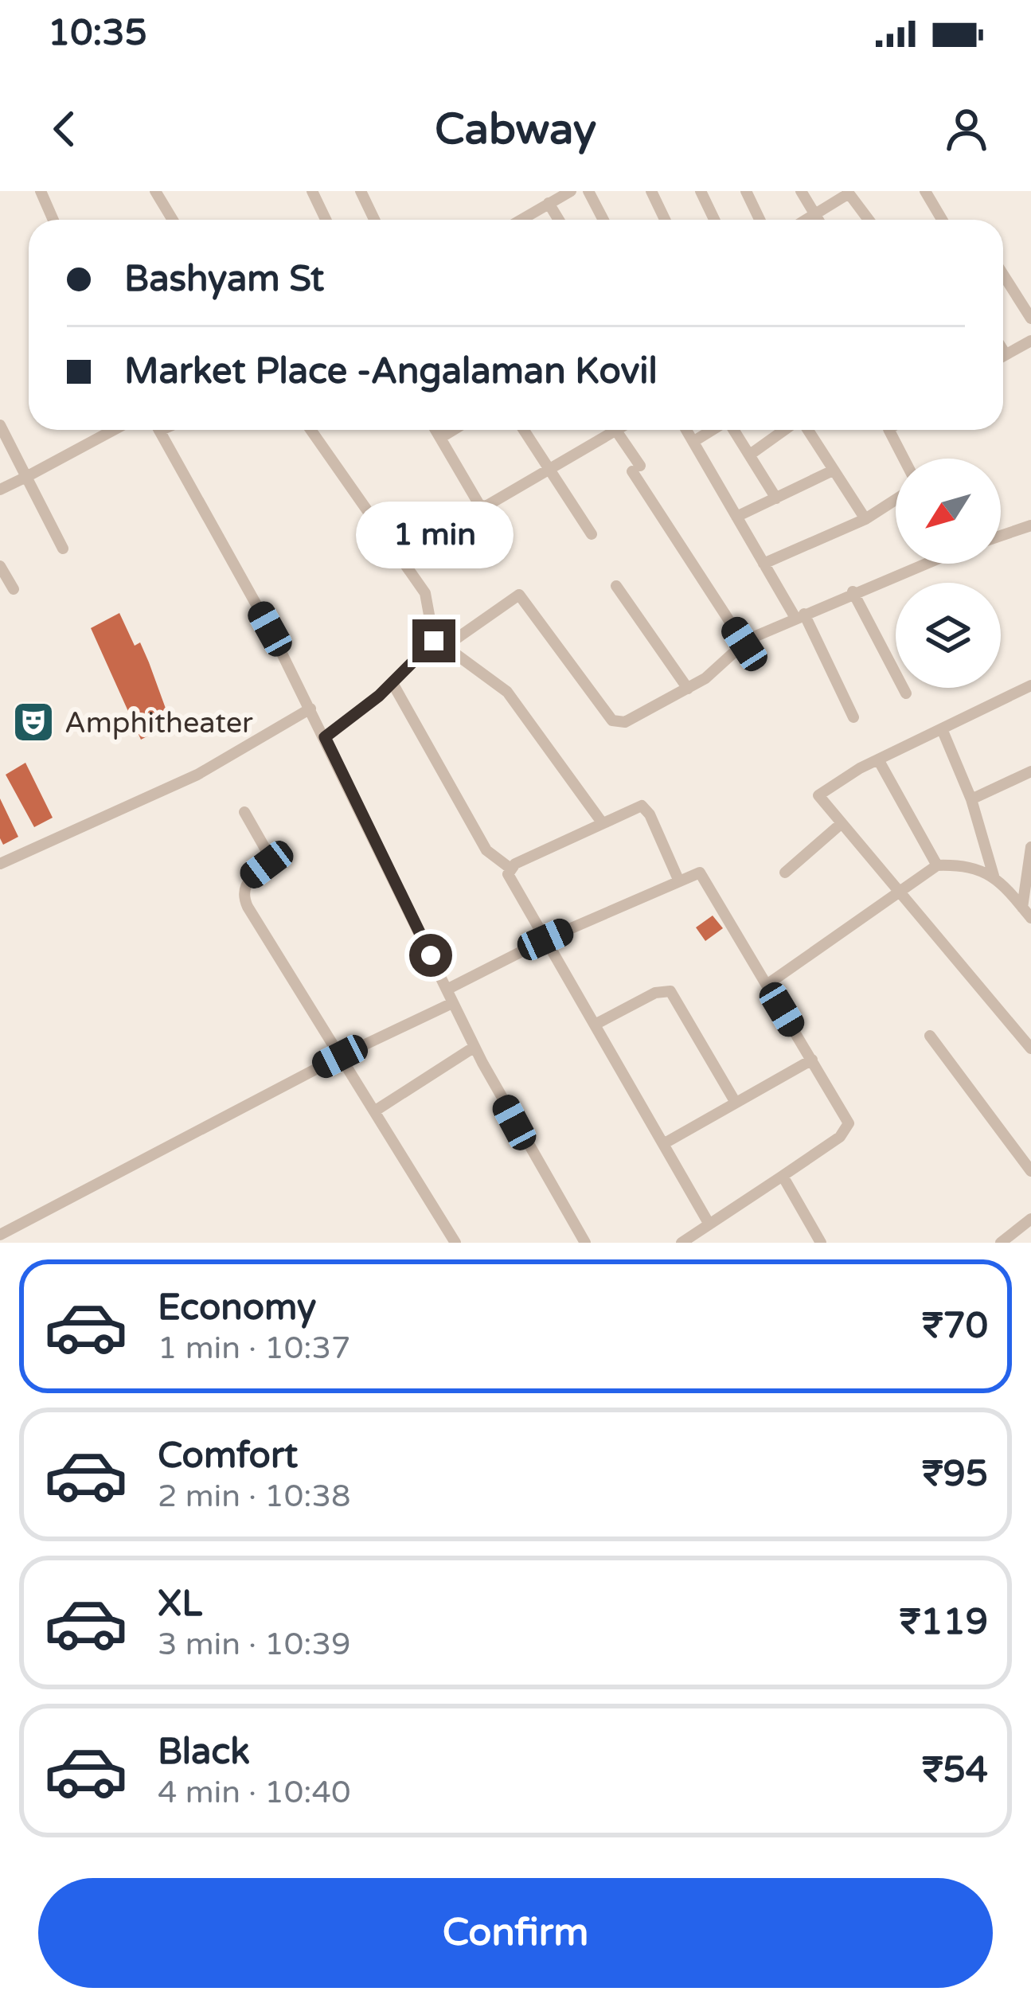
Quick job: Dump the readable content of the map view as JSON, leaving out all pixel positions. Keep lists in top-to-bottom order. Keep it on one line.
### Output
{"places":{"theatre":["Amphitheater"]},"north":"bottom left","page":{"status":"10:35","header":"Cabway","banner":["Bashyam St","Market Place -Angalaman Kovil"],"bubble":"1 min","list":[{"name":"Economy","note":"1 min · 10:37","value":"₹70"},{"name":"Comfort","note":"2 min · 10:38","value":"₹95"},{"name":"XL","note":"3 min · 10:39","value":"₹119"},{"name":"Black","note":"4 min · 10:40","value":"₹54"}],"buttons":"Confirm"}}
